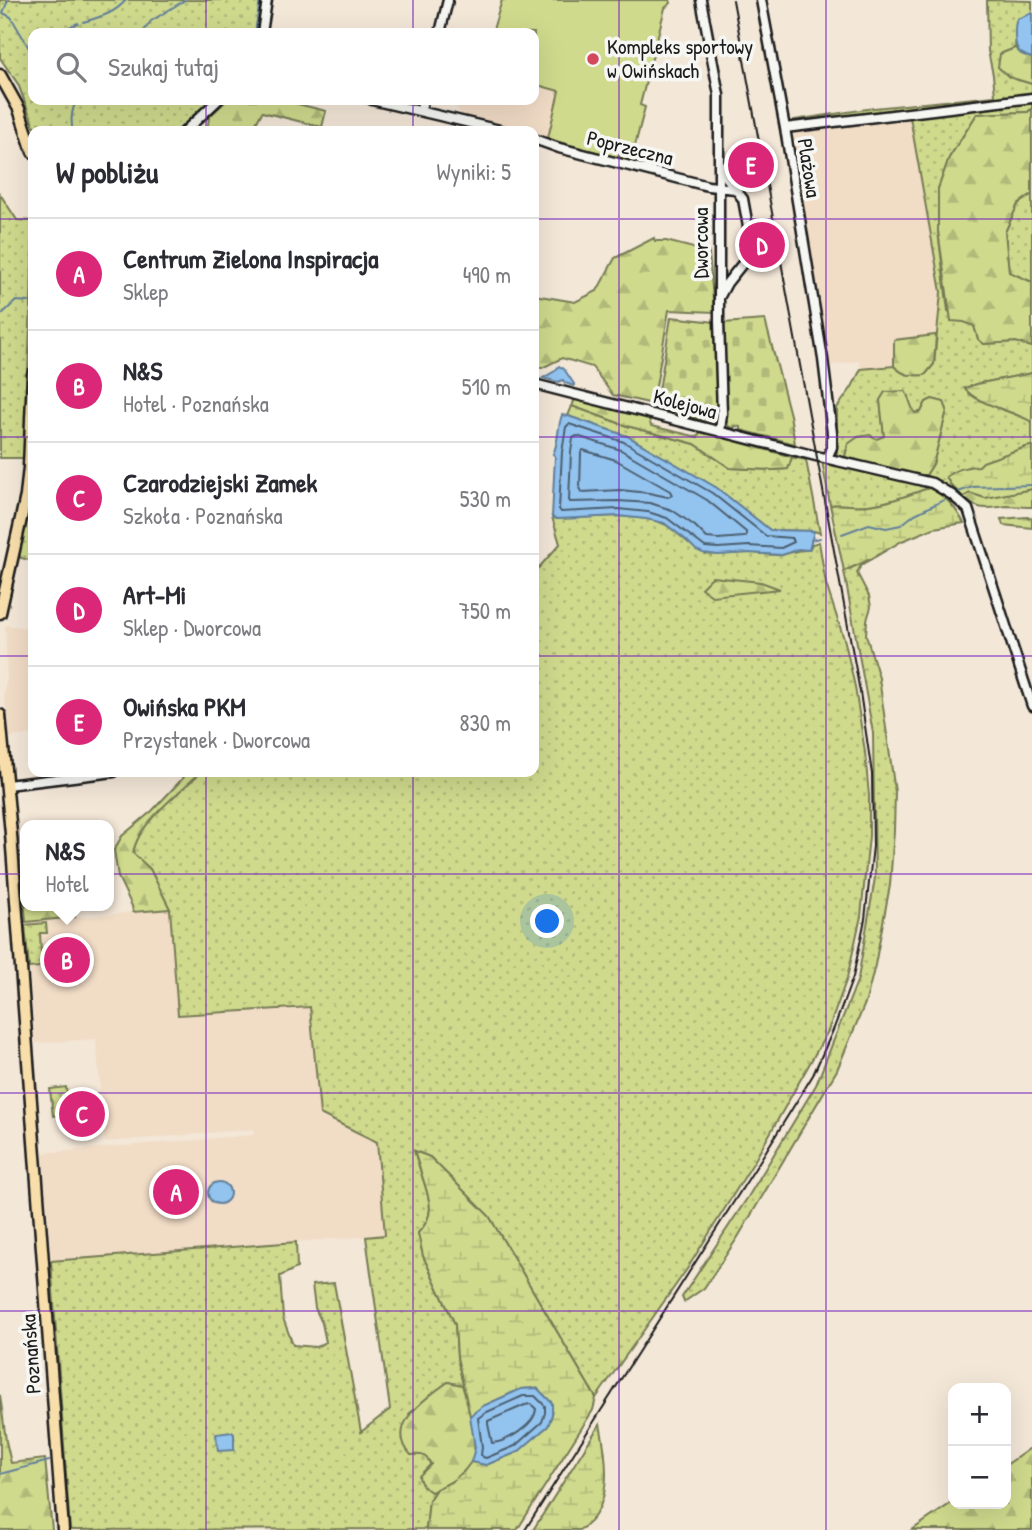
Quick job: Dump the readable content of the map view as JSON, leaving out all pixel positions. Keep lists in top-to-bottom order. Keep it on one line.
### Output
{"streets":{"main road":["Poznańska"],"street":["Poprzeczna","Plażowa","Dworcowa","Kolejowa"]},"crossings":[["Poprzeczna","Dworcowa"],["Plażowa","Kolejowa"],["Dworcowa","Kolejowa"]],"places":["Kompleks sportowy w Owińskach"],"page":{"search":"Szukaj tutaj","heading":["W pobliżu","Wyniki: 5"],"pins":["E","D","B","C","A"],"list":[{"mark":"A","name":"Centrum Zielona Inspiracja","note":"Sklep","value":"490 m"},{"mark":"B","name":"N&S","note":"Hotel · Poznańska","value":"510 m"},{"mark":"C","name":"Czarodziejski Zamek","note":"Szkoła · Poznańska","value":"530 m"},{"mark":"D","name":"Art-Mi","note":"Sklep · Dworcowa","value":"750 m"},{"mark":"E","name":"Owińska PKM","note":"Przystanek · Dworcowa","value":"830 m"}],"popup":["N&S","Hotel"],"map_buttons":["+","−"]}}
